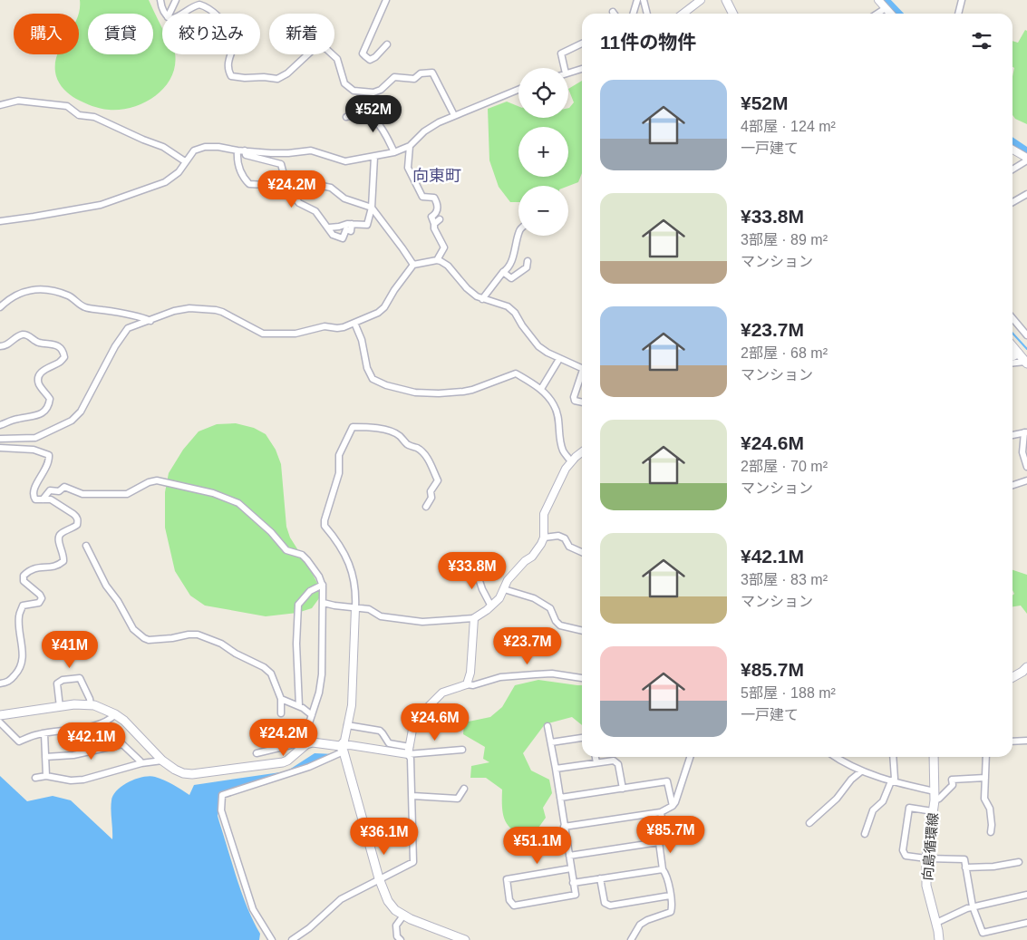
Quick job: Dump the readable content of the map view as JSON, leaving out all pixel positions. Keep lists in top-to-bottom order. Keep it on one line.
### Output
{"streets":{"main road":["向島循環線"]},"districts":["向東町"],"page":{"chip":["購入","賃貸","絞り込み","新着"],"heading":"11件の物件","map_buttons":["+","−"],"list":[{"name":"¥52M","note":"4部屋 · 124 m² · 一戸建て"},{"name":"¥33.8M","note":"3部屋 · 89 m² · マンション"},{"name":"¥23.7M","note":"2部屋 · 68 m² · マンション"},{"name":"¥24.6M","note":"2部屋 · 70 m² · マンション"},{"name":"¥42.1M","note":"3部屋 · 83 m² · マンション"},{"name":"¥85.7M","note":"5部屋 · 188 m² · 一戸建て"}],"price":["¥52M","¥24.2M","¥33.8M","¥23.7M","¥41M","¥24.6M","¥24.2M","¥42.1M","¥85.7M","¥36.1M","¥51.1M"]}}
